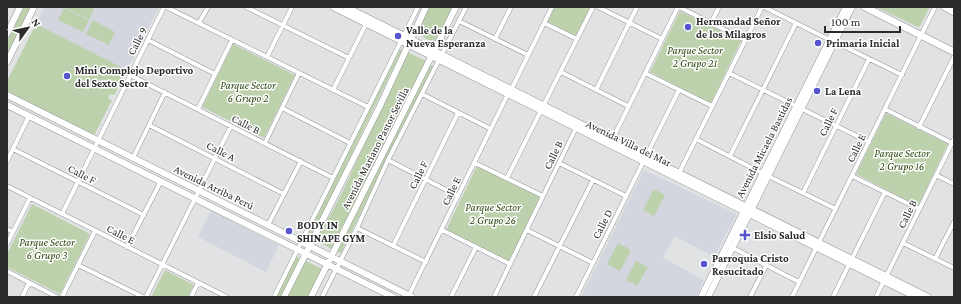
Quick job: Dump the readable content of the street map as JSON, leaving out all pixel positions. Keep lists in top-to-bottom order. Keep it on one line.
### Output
{"streets":{"street":["Calle 9","Calle F","Calle B","Avenida Villa del Mar","Avenida Micaela Bastidas","Avenida Mariano Pastor Sevilla","Calle E","Calle A","Avenida Arriba Perú","Calle D"]},"crossings":[["Calle 9","Calle F"],["Calle 9","Calle B"],["Calle 9","Calle E"],["Calle 9","Avenida Arriba Perú"],["Calle B","Avenida Villa del Mar"],["Calle B","Avenida Mariano Pastor Sevilla"],["Avenida Villa del Mar","Avenida Micaela Bastidas"],["Avenida Villa del Mar","Avenida Mariano Pastor Sevilla"],["Avenida Villa del Mar","Calle E"],["Avenida Villa del Mar","Calle D"],["Avenida Mariano Pastor Sevilla","Avenida Arriba Perú"],["Calle E","Avenida Arriba Perú"]],"parks":["Parque Sector 2 Grupo 21","Parque Sector 6 Grupo 2","Parque Sector 2 Grupo 16","Parque Sector 2 Grupo 26","Parque Sector 6 Grupo 3"],"places":{"other":["Hermandad Señor de los Milagros","Valle de la Nueva Esperanza","Primaria Inicial","Mini Complejo Deportivo del Sexto Sector","La Lena","BODY IN SHINAPE GYM","Parroquia Cristo Resucitado"],"health":["Elsio Salud"]},"scale_bar":"100 m","north":"top right"}
